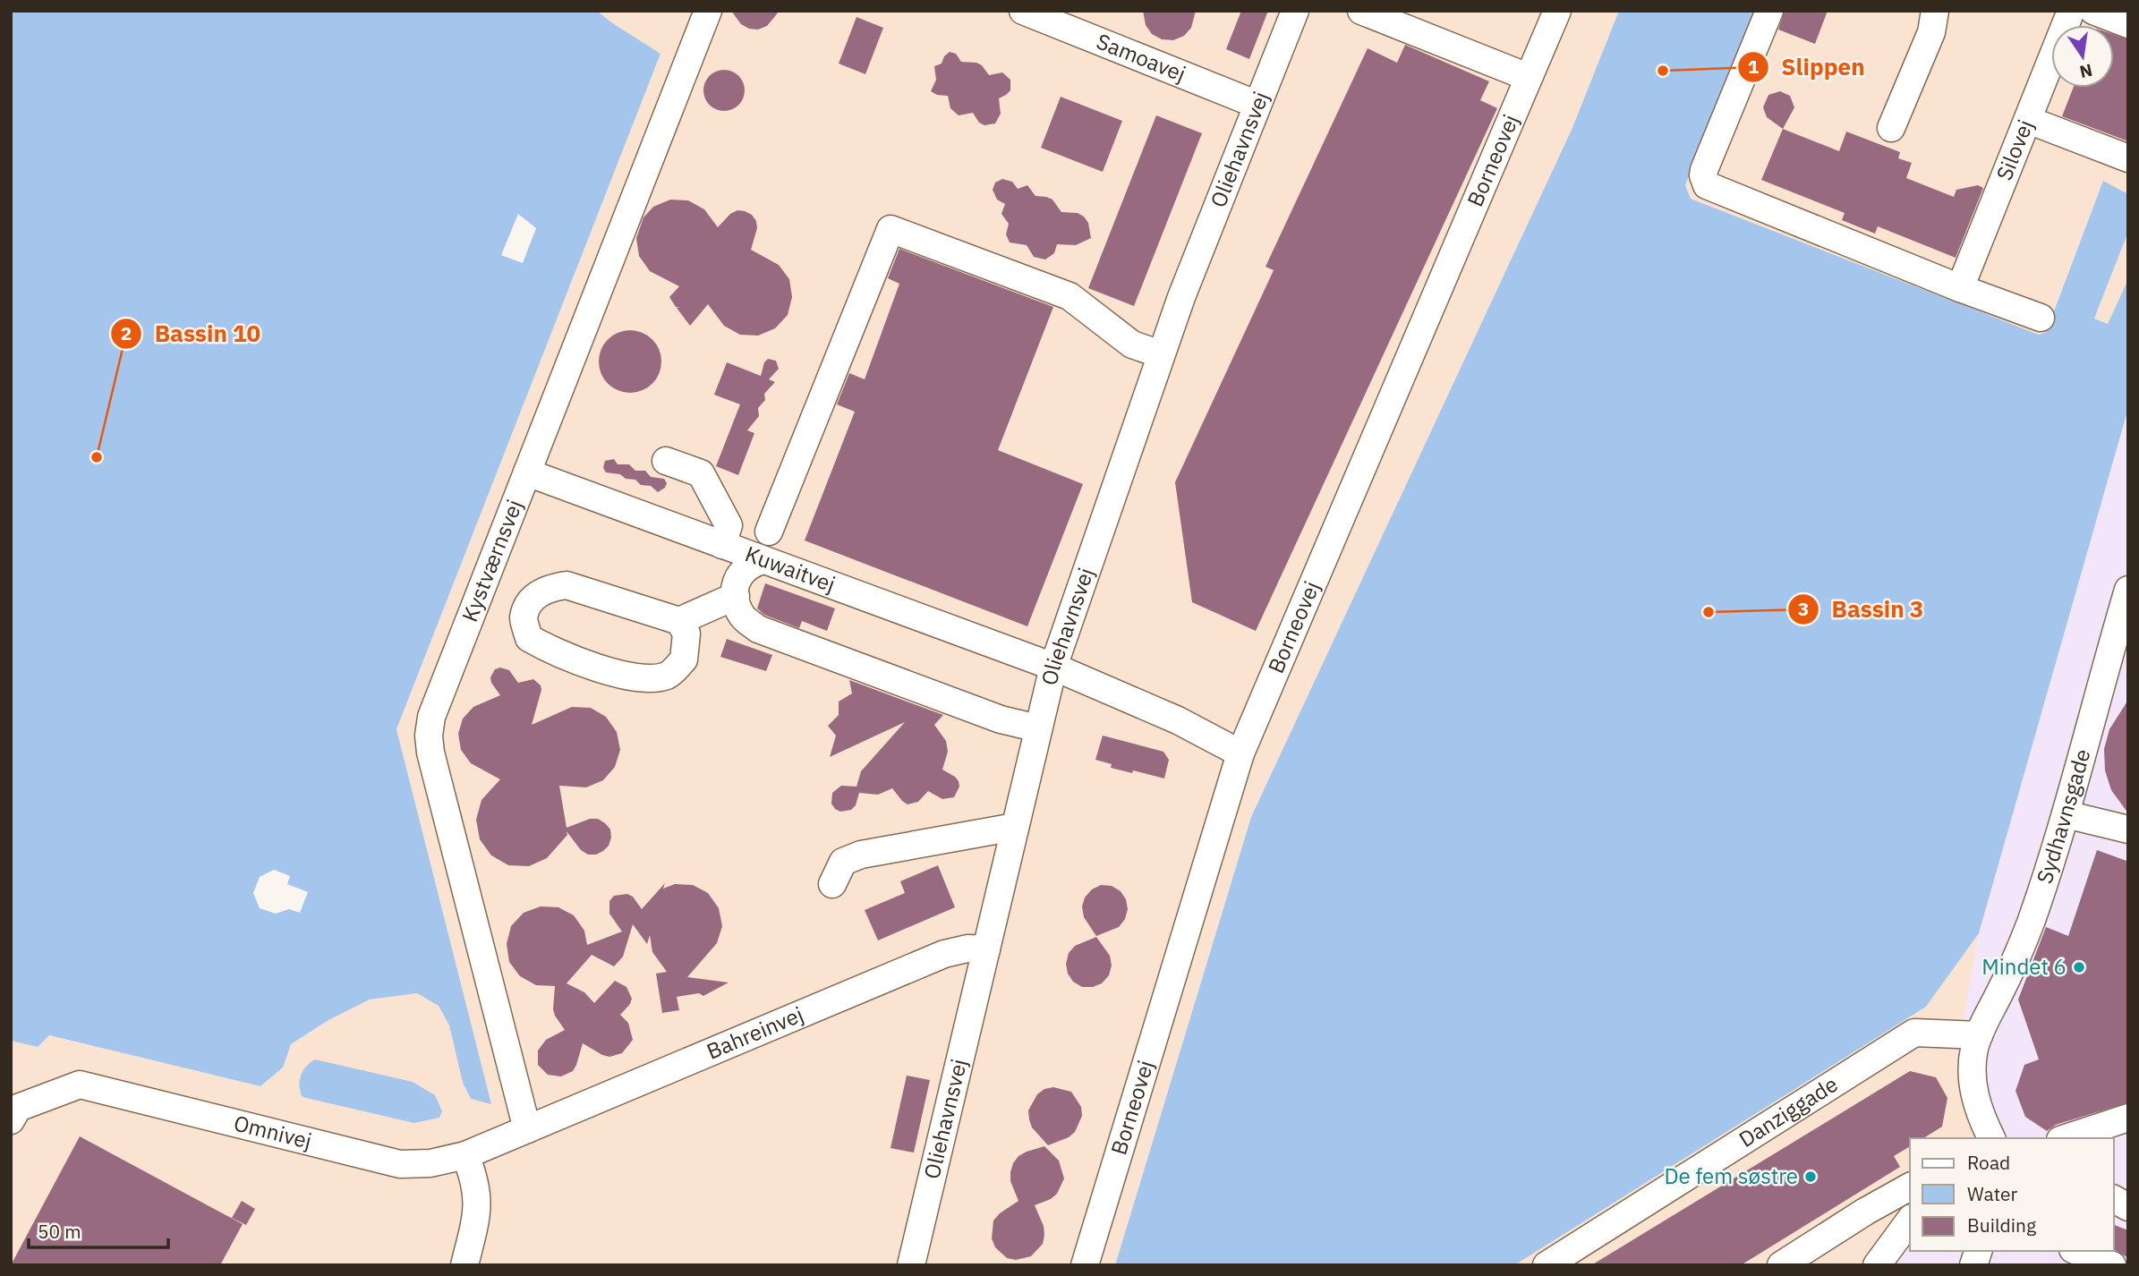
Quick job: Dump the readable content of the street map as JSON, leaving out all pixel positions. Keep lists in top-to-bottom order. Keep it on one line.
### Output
{"streets":{"street":["Samoavej","Silovej","Oliehavnsvej","Borneovej","Kystværnsvej","Kuwaitvej","Sydhavnsgade","Bahreinvej","Danziggade","Omnivej"]},"crossings":[["Samoavej","Oliehavnsvej"],["Oliehavnsvej","Kuwaitvej"],["Oliehavnsvej","Bahreinvej"],["Borneovej","Kuwaitvej"],["Kystværnsvej","Kuwaitvej"],["Kystværnsvej","Bahreinvej"],["Kystværnsvej","Omnivej"],["Sydhavnsgade","Danziggade"],["Bahreinvej","Omnivej"]],"places":["Slippen","Bassin 10","Bassin 3","Mindet 6","De fem søstre"],"legend":["Road","Water","Building"],"scale_bar":"50 m","north":"bottom"}
